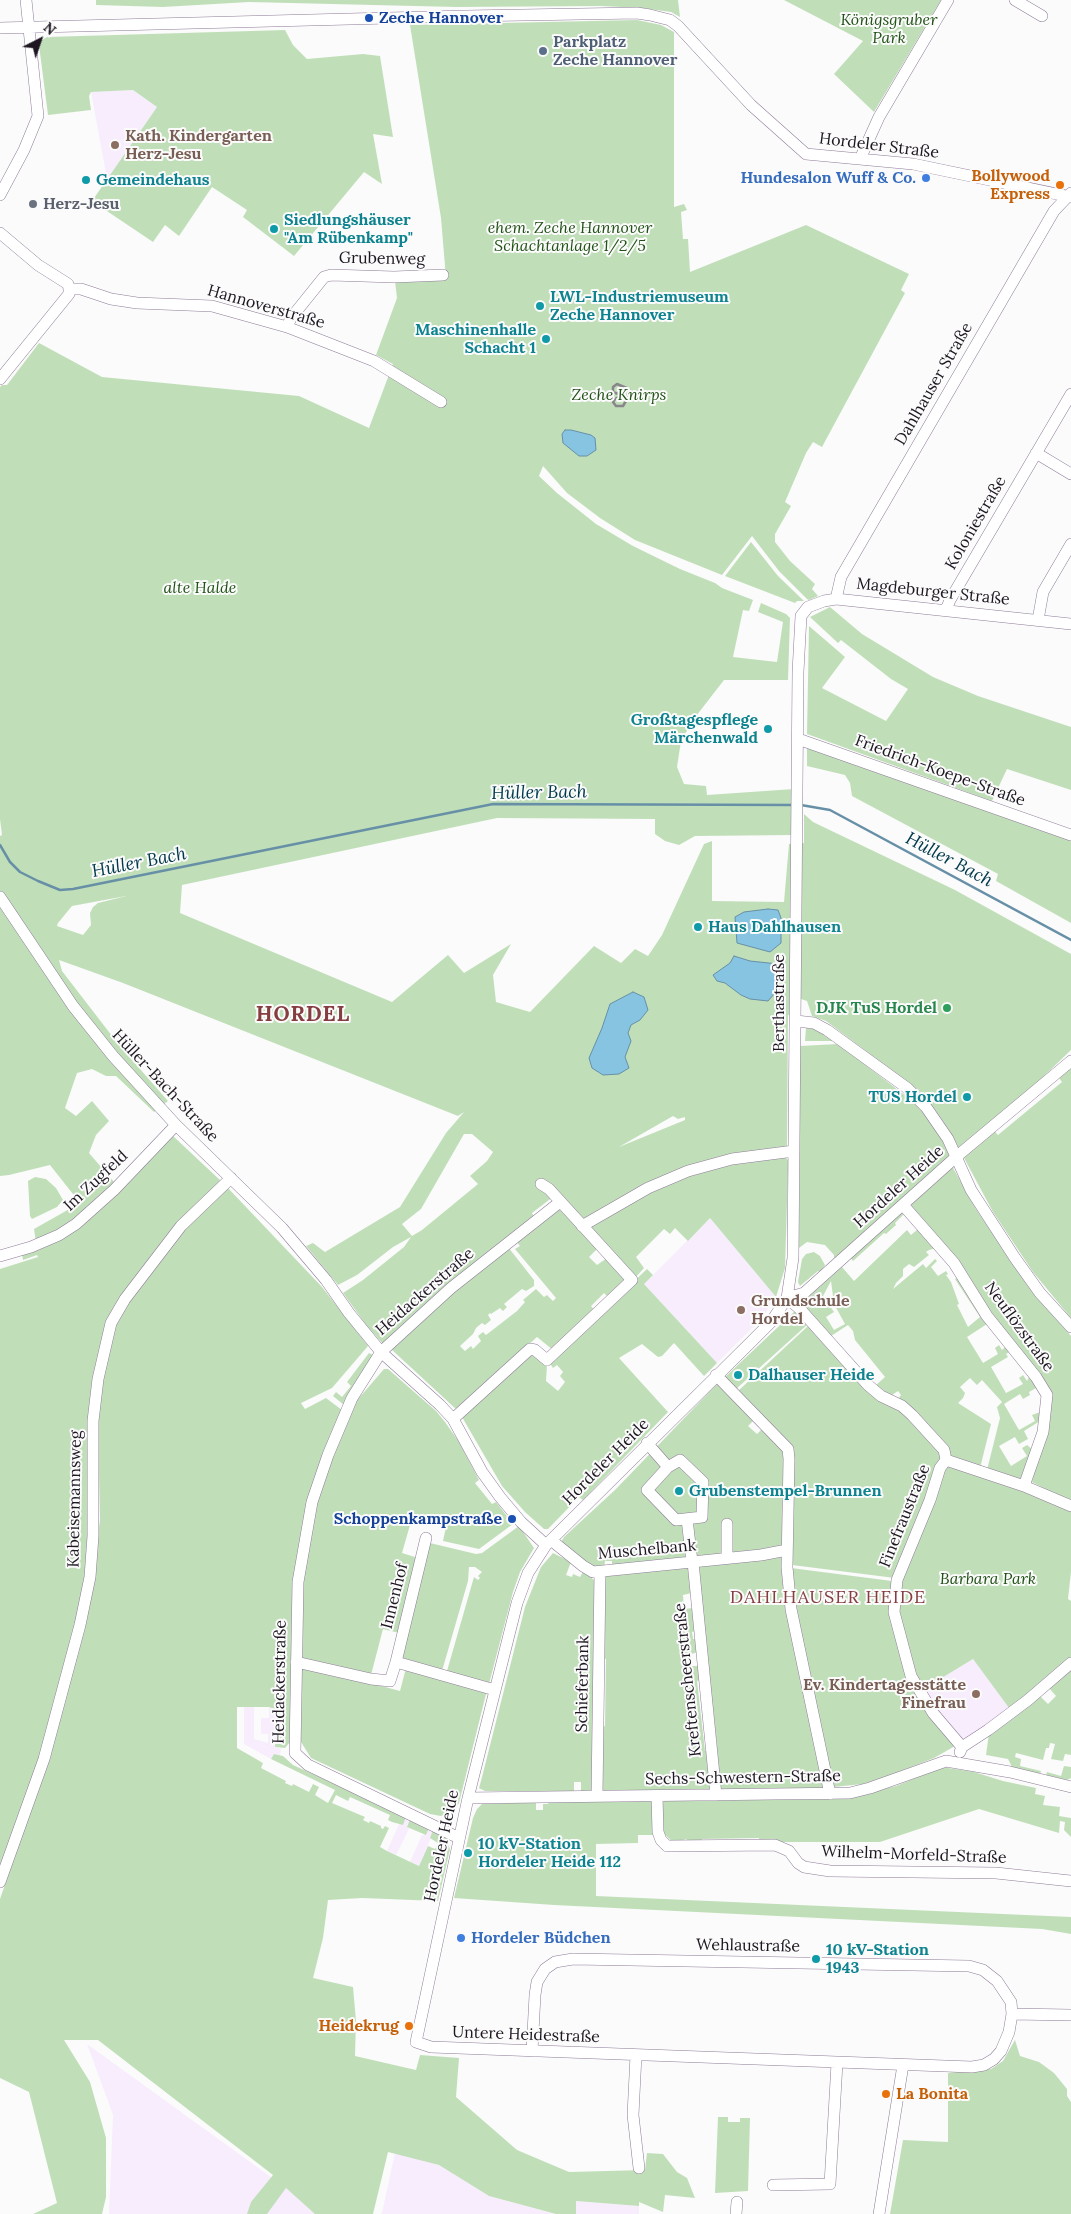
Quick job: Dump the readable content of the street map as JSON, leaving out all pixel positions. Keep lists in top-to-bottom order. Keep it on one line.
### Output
{"streets":{"street":["Hordeler Straße","Grubenweg","Hannoverstraße","Dahlhauser Straße","Koloniestraße","Magdeburger Straße","Friedrich-Koepe-Straße","Berthastraße","Hüller-Bach-Straße","Im Zugfeld","Hordeler Heide","Heidackerstraße","Neuflözstraße","Kabeisemannsweg","Finefraustraße","Muschelbank","Innenhof","Kreftenscheerstraße","Schieferbank","Sechs-Schwestern-Straße","Wilhelm-Morfeld-Straße","Wehlaustraße","Untere Heidestraße"]},"crossings":[["Hordeler Straße","Dahlhauser Straße"],["Grubenweg","Hannoverstraße"],["Dahlhauser Straße","Magdeburger Straße"],["Koloniestraße","Magdeburger Straße"],["Magdeburger Straße","Berthastraße"],["Friedrich-Koepe-Straße","Berthastraße"],["Berthastraße","Hordeler Heide"],["Hüller-Bach-Straße","Im Zugfeld"],["Hüller-Bach-Straße","Heidackerstraße"],["Hüller-Bach-Straße","Kabeisemannsweg"],["Hordeler Heide","Heidackerstraße"],["Hordeler Heide","Neuflözstraße"],["Hordeler Heide","Muschelbank"],["Hordeler Heide","Sechs-Schwestern-Straße"],["Hordeler Heide","Untere Heidestraße"],["Heidackerstraße","Innenhof"],["Muschelbank","Kreftenscheerstraße"],["Muschelbank","Schieferbank"],["Kreftenscheerstraße","Sechs-Schwestern-Straße"],["Schieferbank","Sechs-Schwestern-Straße"],["Sechs-Schwestern-Straße","Wilhelm-Morfeld-Straße"],["Wehlaustraße","Untere Heidestraße"]],"districts":["HORDEL","DAHLHAUSER HEIDE"],"water":["Hüller Bach"],"parks":["Königsgruber Park","ehem. Zeche Hannover Schachtanlage 1/2/5","Zeche Knirps","alte Halde","Barbara Park"],"places":["Zeche Hannover","Parkplatz Zeche Hannover","Kath. Kindergarten Herz-Jesu","Hundesalon Wuff & Co.","Gemeindehaus","Bollywood Express","Herz-Jesu","Siedlungshäuser \"Am Rübenkamp\"","LWL-Industriemuseum Zeche Hannover","Maschinenhalle Schacht 1","Großtagespflege Märchenwald","Haus Dahlhausen","DJK TuS Hordel","TUS Hordel","Grundschule Hordel","Dalhauser Heide","Grubenstempel-Brunnen","Schoppenkampstraße","Ev. Kindertagesstätte Finefrau","10 kV-Station Hordeler Heide 112","Hordeler Büdchen","10 kV-Station 1943","Heidekrug","La Bonita"],"north":"top right"}
